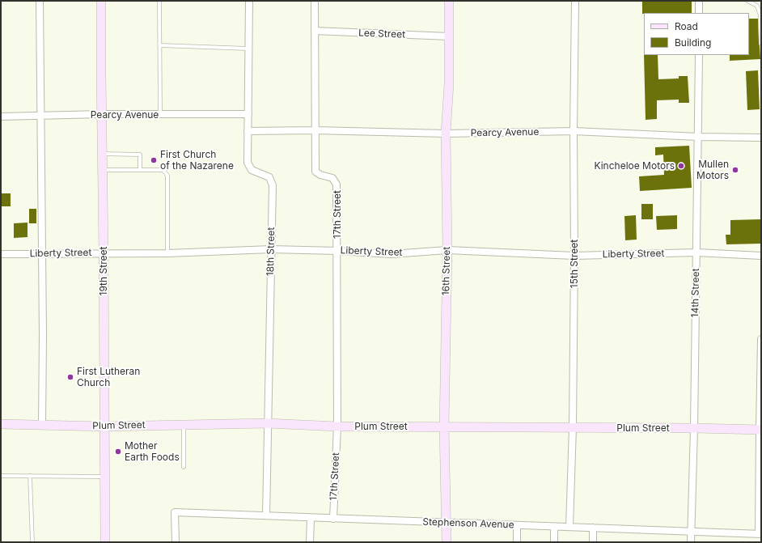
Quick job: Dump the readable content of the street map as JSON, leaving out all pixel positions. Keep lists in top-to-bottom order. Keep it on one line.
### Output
{"streets":{"street":["Lee Street","Pearcy Avenue","17th Street","18th Street","Liberty Street","15th Street","19th Street","16th Street","14th Street","Plum Street","Stephenson Avenue"]},"crossings":[["Lee Street","17th Street"],["Lee Street","16th Street"],["Pearcy Avenue","17th Street"],["Pearcy Avenue","18th Street"],["Pearcy Avenue","15th Street"],["Pearcy Avenue","19th Street"],["Pearcy Avenue","16th Street"],["Pearcy Avenue","14th Street"],["17th Street","Liberty Street"],["17th Street","Plum Street"],["17th Street","Stephenson Avenue"],["18th Street","Liberty Street"],["18th Street","Plum Street"],["18th Street","Stephenson Avenue"],["Liberty Street","15th Street"],["Liberty Street","19th Street"],["Liberty Street","16th Street"],["Liberty Street","14th Street"],["15th Street","Plum Street"],["15th Street","Stephenson Avenue"],["19th Street","Plum Street"],["16th Street","Plum Street"],["16th Street","Stephenson Avenue"],["14th Street","Plum Street"],["14th Street","Stephenson Avenue"]],"places":["First Church of the Nazarene","Kincheloe Motors","Mullen Motors","First Lutheran Church","Mother Earth Foods"],"legend":["Road","Building"]}
